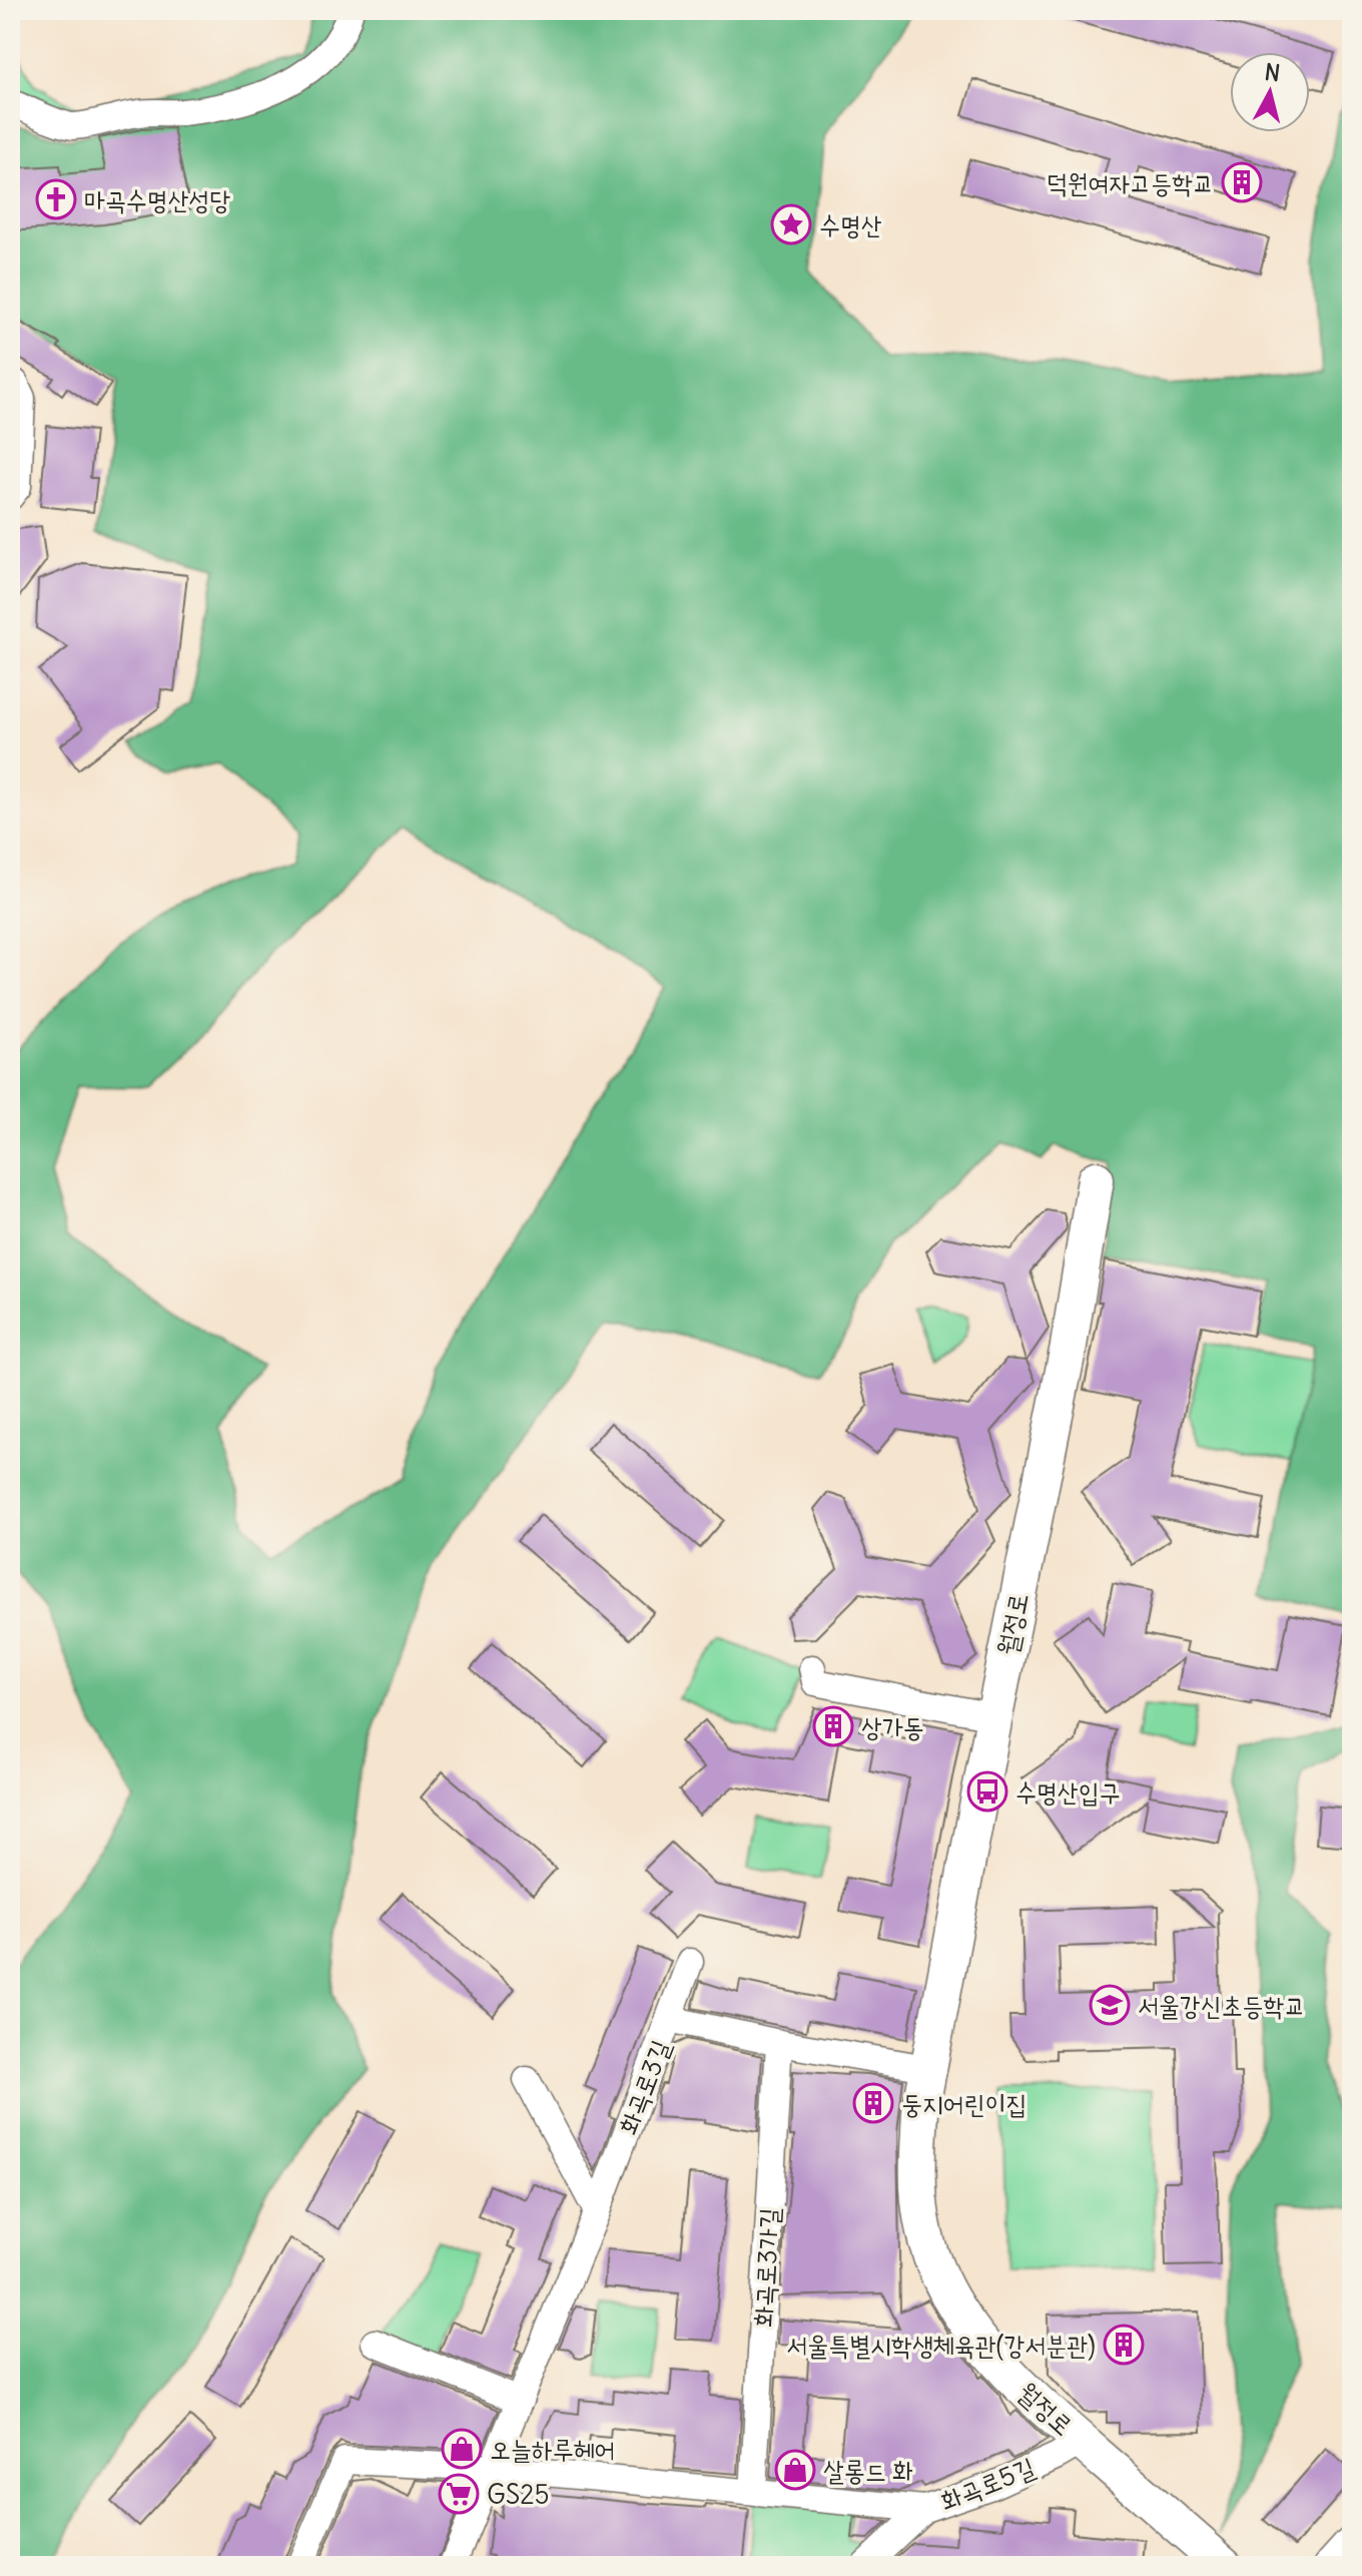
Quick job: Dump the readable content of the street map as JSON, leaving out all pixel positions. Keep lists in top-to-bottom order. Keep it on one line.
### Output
{"streets":{"street":["월정로","화곡로3길","화곡로3가길","화곡로5길"]},"crossings":[["월정로","화곡로5길"]],"places":{"building":["덕원여자고등학교","상가동","둥지어린이집","서울특별시학생체육관(강서분관)"],"church":["마곡수명산성당"],"place":["수명산"],"bus stop":["수명산입구"],"school or university":["서울강신초등학교"],"shop":["오늘하루헤어","살롱드 화"],"supermarket":["GS25"]},"north":"top"}
